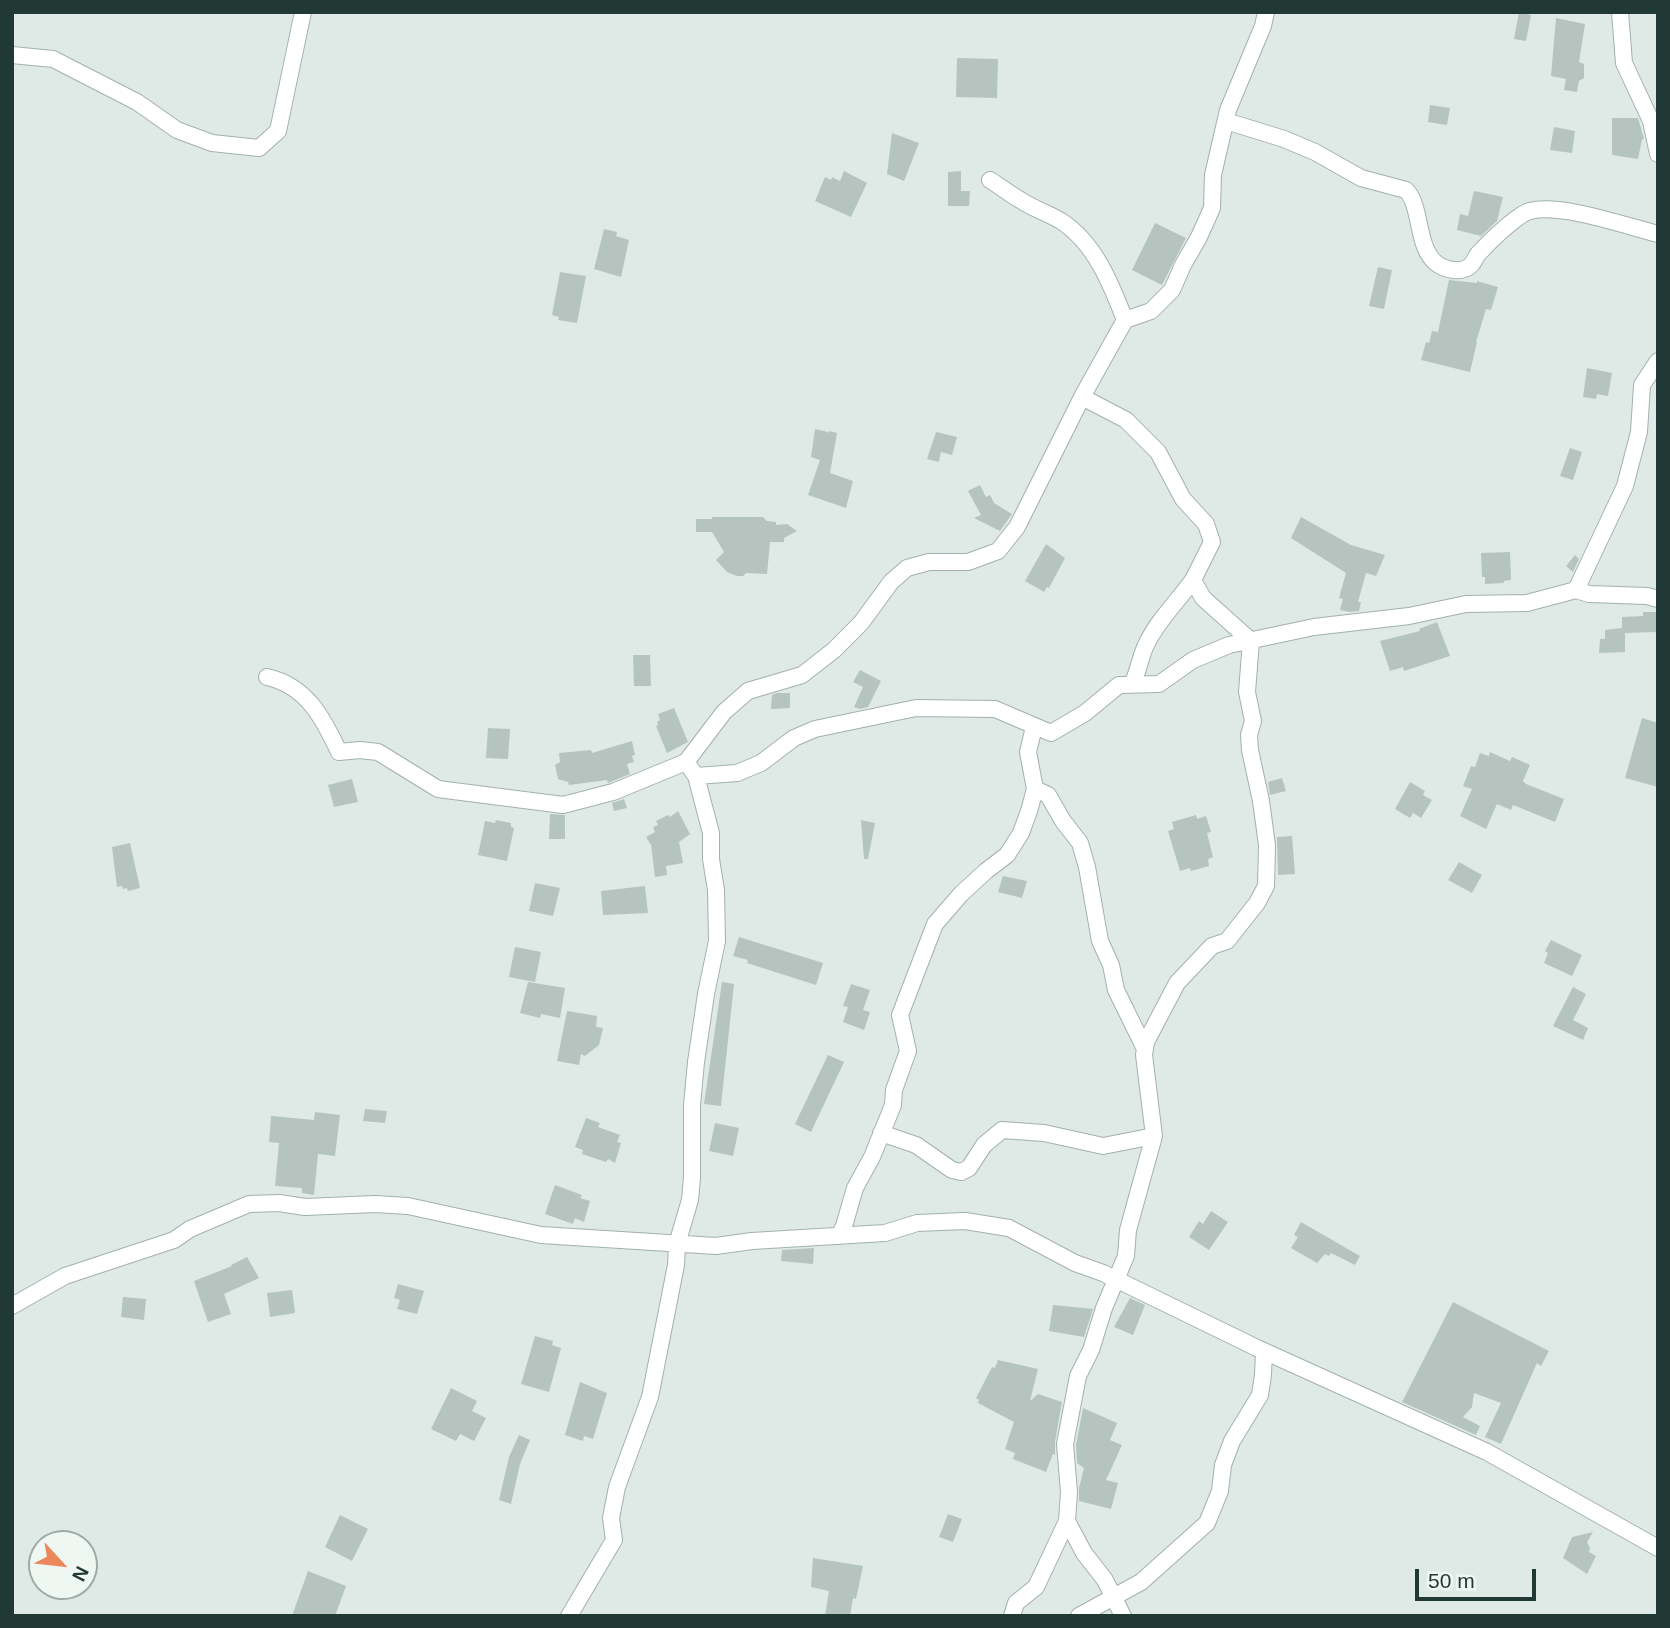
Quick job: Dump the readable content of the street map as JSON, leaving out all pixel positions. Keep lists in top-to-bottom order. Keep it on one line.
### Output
{"scale_bar":"50 m","north":"bottom right"}
